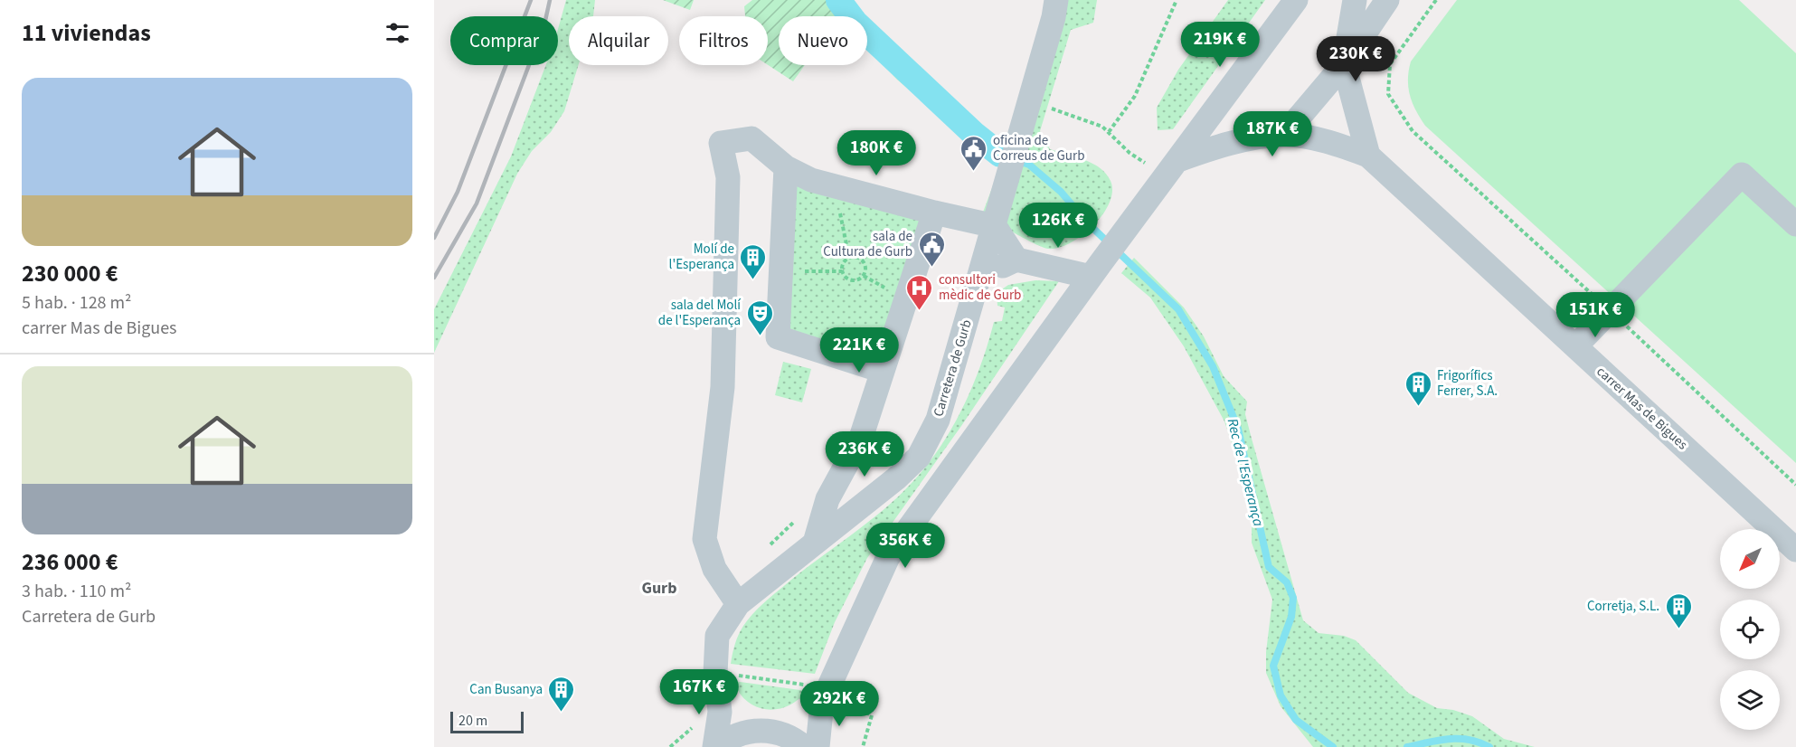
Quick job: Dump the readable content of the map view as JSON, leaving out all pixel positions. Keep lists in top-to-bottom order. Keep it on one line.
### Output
{"streets":{"street":["Carretera de Gurb","carrer Mas de Bigues"]},"districts":["Gurb"],"water":["Rec de l'Esperança"],"places":{"public building":["oficina de Correus de Gurb","sala de Cultura de Gurb"],"building":["Molí de l'Esperança","Frigorífics Ferrer, S.A.","Corretja, S.L.","Can Busanya"],"hospital":["consultori mèdic de Gurb"],"theatre":["sala del Molí de l'Esperança"]},"scale_bar":"20 m","north":"bottom left","page":{"heading":"11 viviendas","chip":["Comprar","Alquilar","Filtros","Nuevo"],"price":["219K €","230K €","187K €","180K €","126K €","151K €","221K €","236K €","356K €","167K €","292K €"],"list":[{"name":"230 000 €","note":"5 hab. · 128 m² · carrer Mas de Bigues"},{"name":"236 000 €","note":"3 hab. · 110 m² · Carretera de Gurb"}],"scale":"20 m"}}
